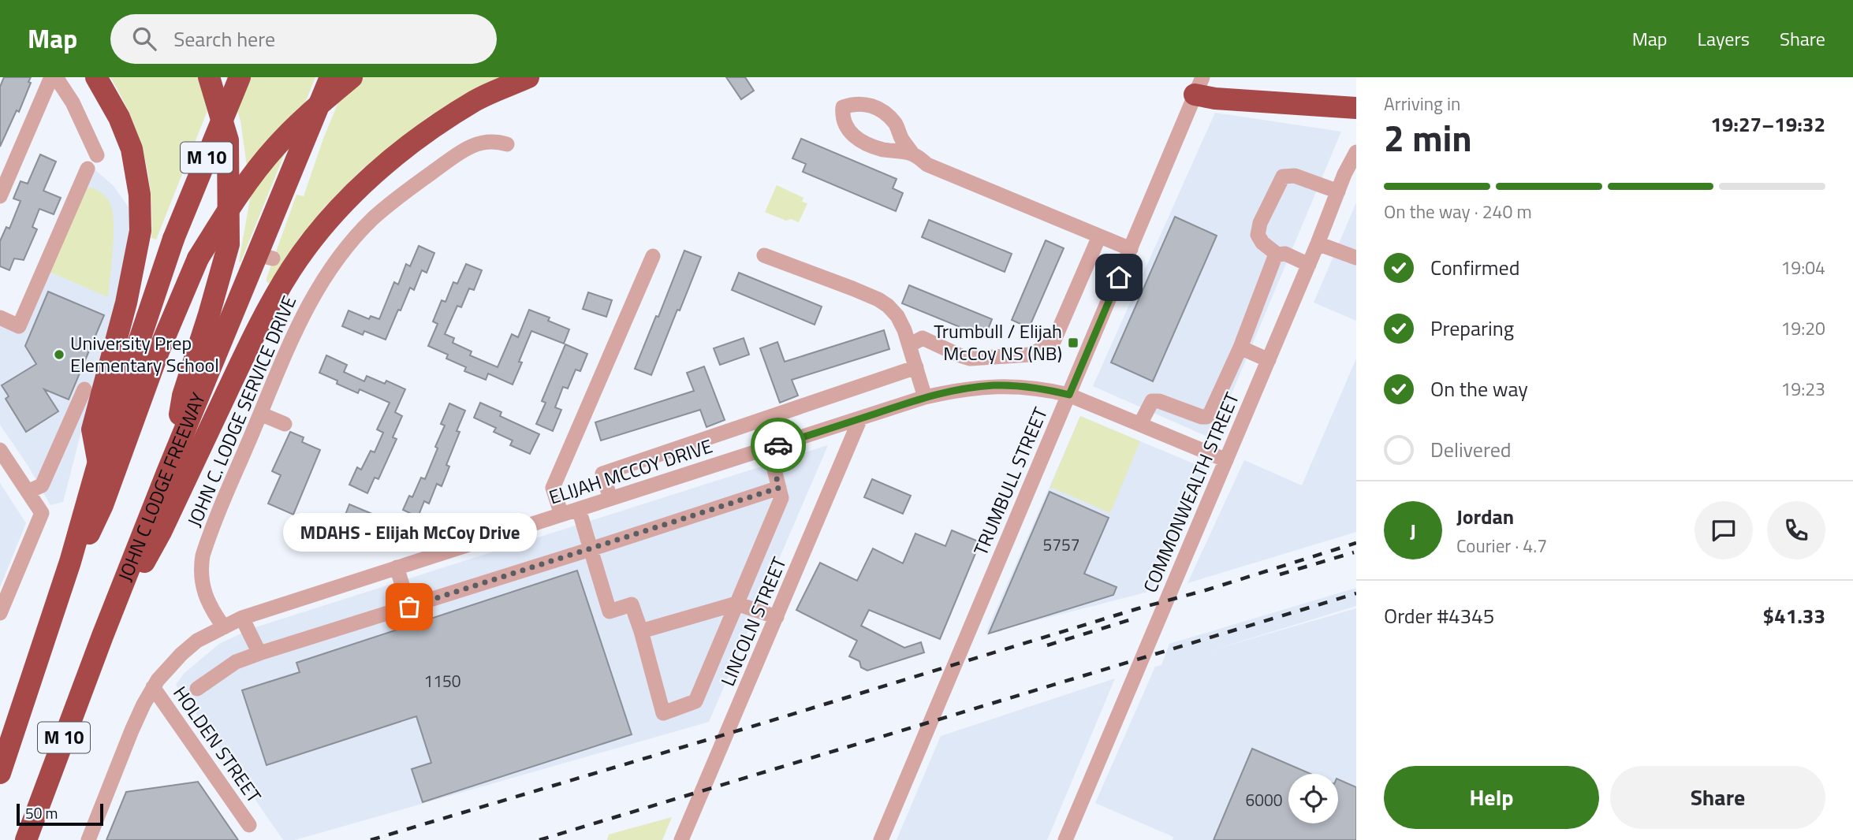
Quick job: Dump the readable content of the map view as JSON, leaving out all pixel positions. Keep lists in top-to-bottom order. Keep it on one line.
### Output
{"streets":{"highway":["M 10","JOHN C LODGE FREEWAY"],"street":["JOHN C. LODGE SERVICE DRIVE","ELIJAH MCCOY DRIVE","TRUMBULL STREET","COMMONWEALTH STREET","LINCOLN STREET","HOLDEN STREET"]},"crossings":[["JOHN C. LODGE SERVICE DRIVE","ELIJAH MCCOY DRIVE"],["ELIJAH MCCOY DRIVE","TRUMBULL STREET"],["ELIJAH MCCOY DRIVE","COMMONWEALTH STREET"],["ELIJAH MCCOY DRIVE","LINCOLN STREET"]],"places":{"transit":["Trumbull / Elijah McCoy NS (NB)"],"other":["University Prep Elementary School","MDAHS - Elijah McCoy Drive"]},"house_numbers":["5757","1150","6000"],"scale_bar":"50 m","page":{"header":"Map","search":"Search here","nav":["Map","Layers","Share"],"heading":["2 min","Arriving in","19:27–19:32"],"panel":["Jordan","Courier · 4.7","Order #4345","$41.33"],"bar":"On the way · 240 m","list":[["Confirmed","19:04"],["Preparing","19:20"],["On the way","19:23"],"Delivered"],"round":"J","bubble":"MDAHS - Elijah McCoy Drive","buttons":["Help","Share"],"scale":"50 m"}}
